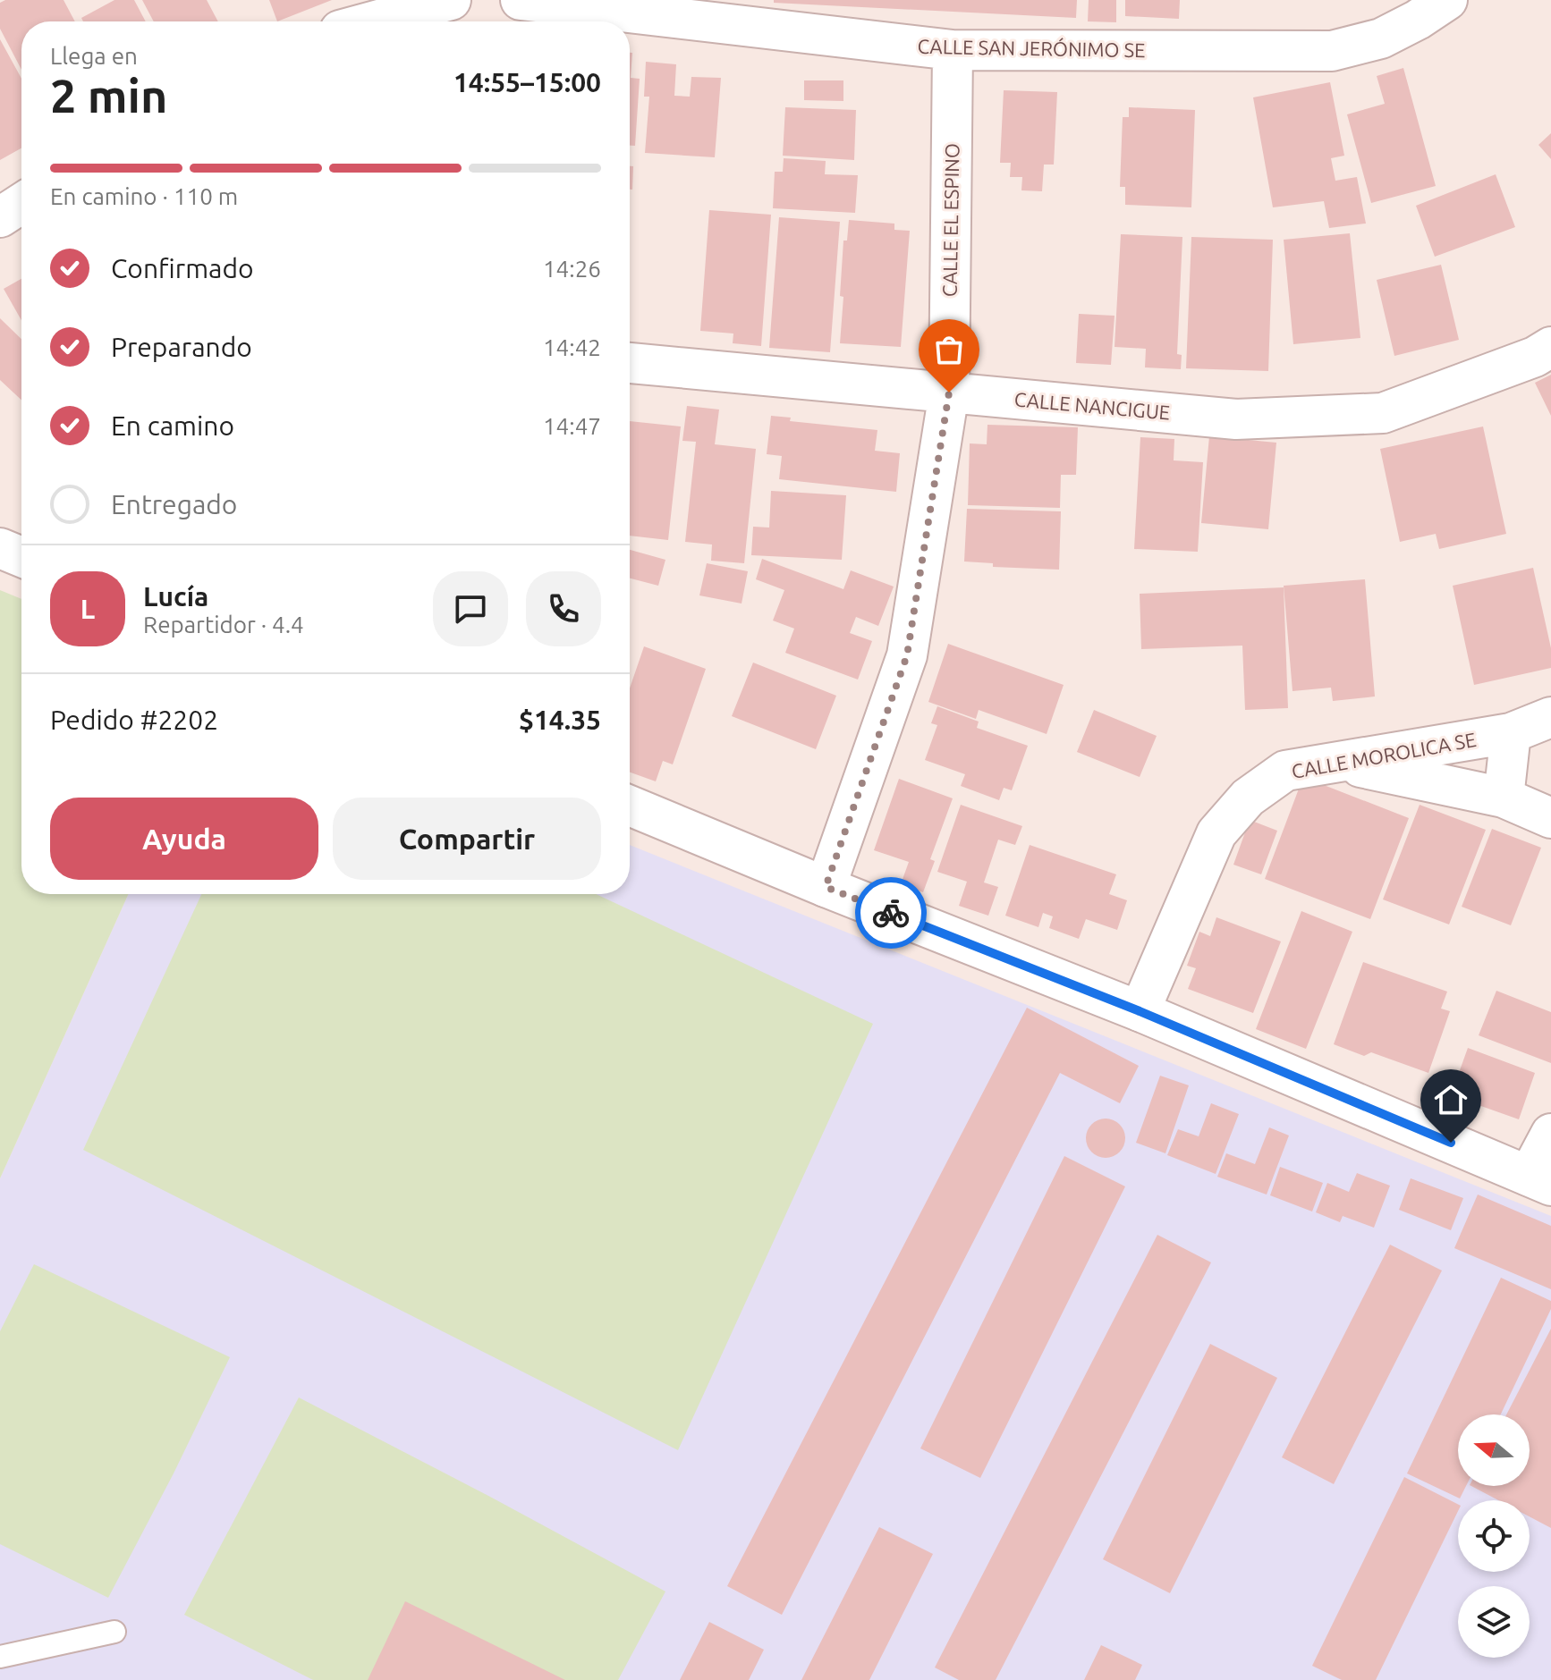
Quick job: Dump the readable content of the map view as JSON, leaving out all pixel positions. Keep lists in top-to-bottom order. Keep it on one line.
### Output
{"streets":{"street":["CALLE SAN JERÓNIMO SE","CALLE EL ESPINO","CALLE NANCIGUE","CALLE MOROLICA SE"]},"crossings":[["CALLE SAN JERÓNIMO SE","CALLE EL ESPINO"],["CALLE EL ESPINO","CALLE NANCIGUE"]],"north":"left","page":{"heading":["2 min","Llega en","14:55–15:00"],"panel":["Lucía","Repartidor · 4.4","Pedido #2202","$14.35"],"bar":"En camino · 110 m","list":[["Confirmado","14:26"],["Preparando","14:42"],["En camino","14:47"],"Entregado"],"round":"L","buttons":["Ayuda","Compartir"]}}
